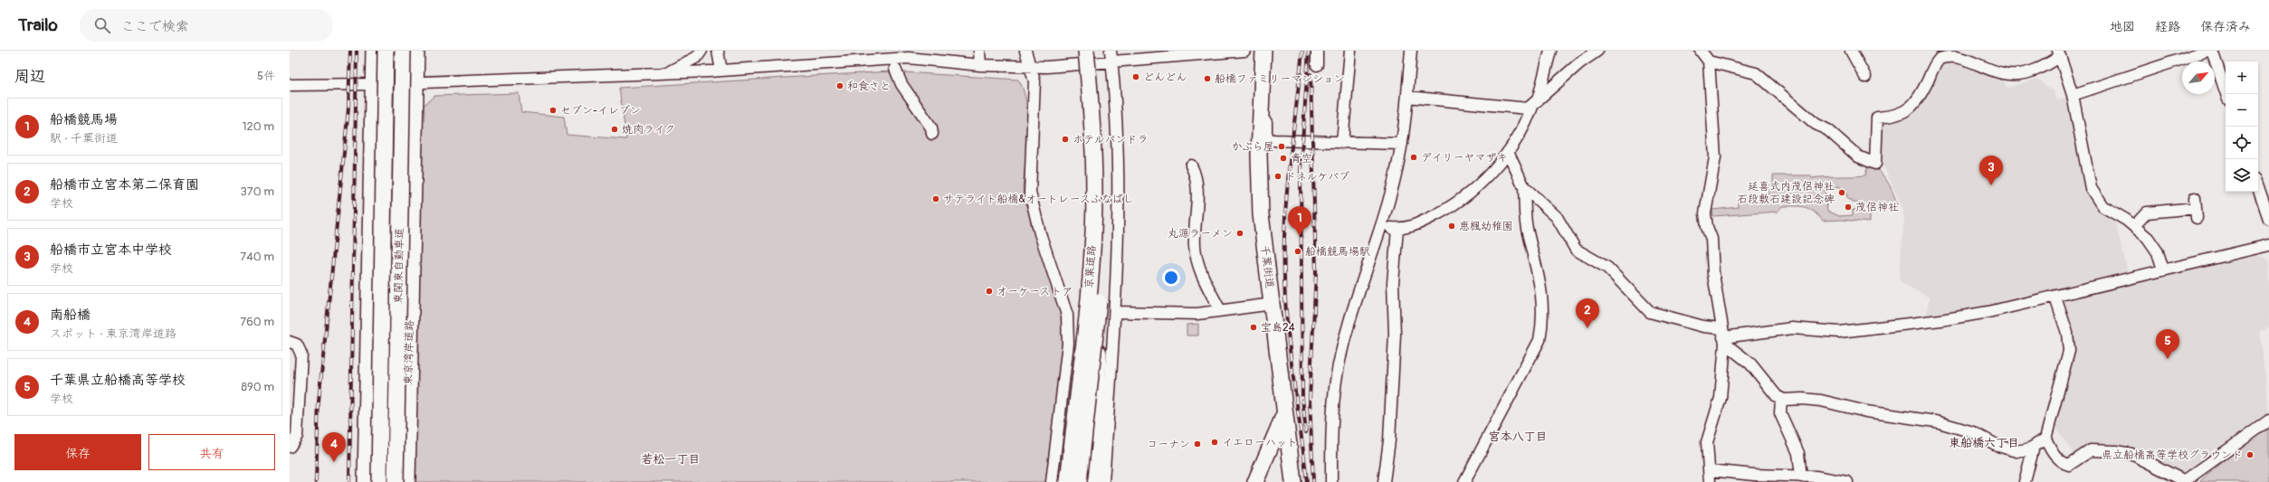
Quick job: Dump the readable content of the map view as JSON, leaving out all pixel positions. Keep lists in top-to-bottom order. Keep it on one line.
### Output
{"streets":{"highway":["東関東自動車道","京葉道路","千葉街道","東京湾岸道路"]},"districts":["宮本八丁目","東船橋六丁目","若松一丁目"],"places":["どんどん","船橋ファミリーマンション","和食さと","セブン-イレブン","焼肉ライク","ホテルパンドラ","かぶら屋","デイリーヤマザキ","青空","ドネルケバブ","延喜式内茂侶神社 石段敷石建設記念碑","サテライト船橋&オートレースふなばし","茂侶神社","恵楓幼稚園","丸源ラーメン","船橋競馬場駅","オーケーストア","宝島24","イエローハット","コーナン","県立船橋高等学校グラウンド"],"north":"top right","page":{"header":"Trailo","search":"ここで検索","nav":["地図","経路","保存済み"],"heading":["周辺","5件"],"map_buttons":["+","−"],"list":[{"mark":"1","name":"船橋競馬場","note":"駅 · 千葉街道","value":"120 m"},{"mark":"2","name":"船橋市立宮本第二保育園","note":"学校","value":"370 m"},{"mark":"3","name":"船橋市立宮本中学校","note":"学校","value":"740 m"},{"mark":"4","name":"南船橋","note":"スポット · 東京湾岸道路","value":"760 m"},{"mark":"5","name":"千葉県立船橋高等学校","note":"学校","value":"890 m"}],"pins":["3","1","2","5","4"],"buttons":["保存","共有"]}}
